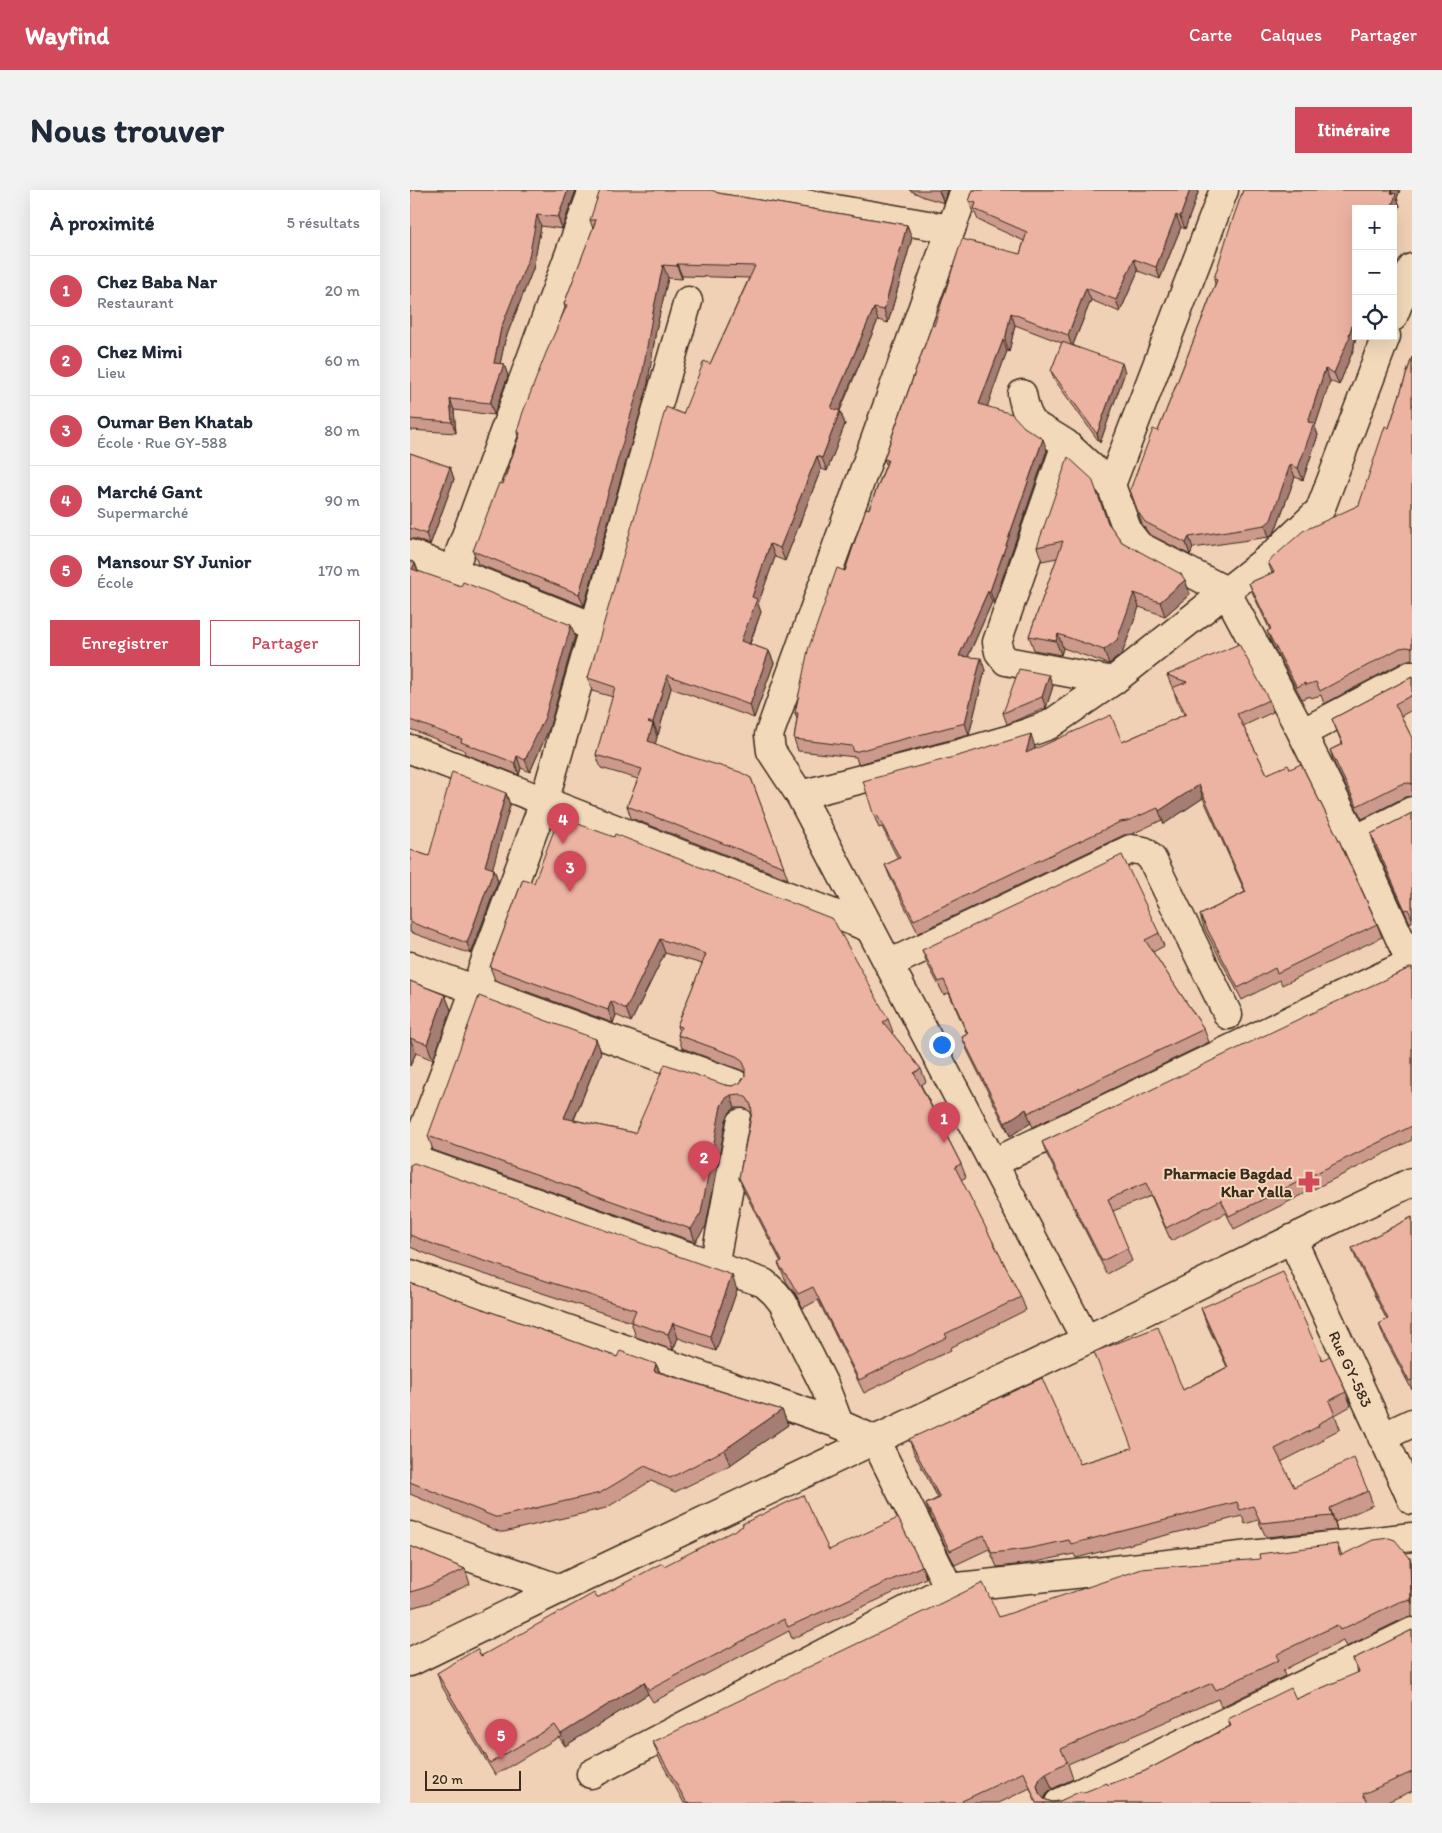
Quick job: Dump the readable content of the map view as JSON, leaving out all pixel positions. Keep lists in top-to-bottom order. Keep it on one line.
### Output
{"streets":{"street":["Rue GY-583"]},"places":{"pharmacy":["Pharmacie Bagdad Khar Yalla"]},"scale_bar":"20 m","page":{"header":"Wayfind","nav":["Carte","Calques","Partager"],"buttons":["Itinéraire",["Enregistrer","Partager"]],"title":"Nous trouver","heading":["À proximité","5 résultats"],"map_buttons":["+","−"],"list":[{"mark":"1","name":"Chez Baba Nar","note":"Restaurant","value":"20 m"},{"mark":"2","name":"Chez Mimi","note":"Lieu","value":"60 m"},{"mark":"3","name":"Oumar Ben Khatab","note":"École · Rue GY-588","value":"80 m"},{"mark":"4","name":"Marché Gant","note":"Supermarché","value":"90 m"},{"mark":"5","name":"Mansour SY Junior","note":"École","value":"170 m"}],"pins":["4","3","1","2","5"],"scale":"20 m"}}
